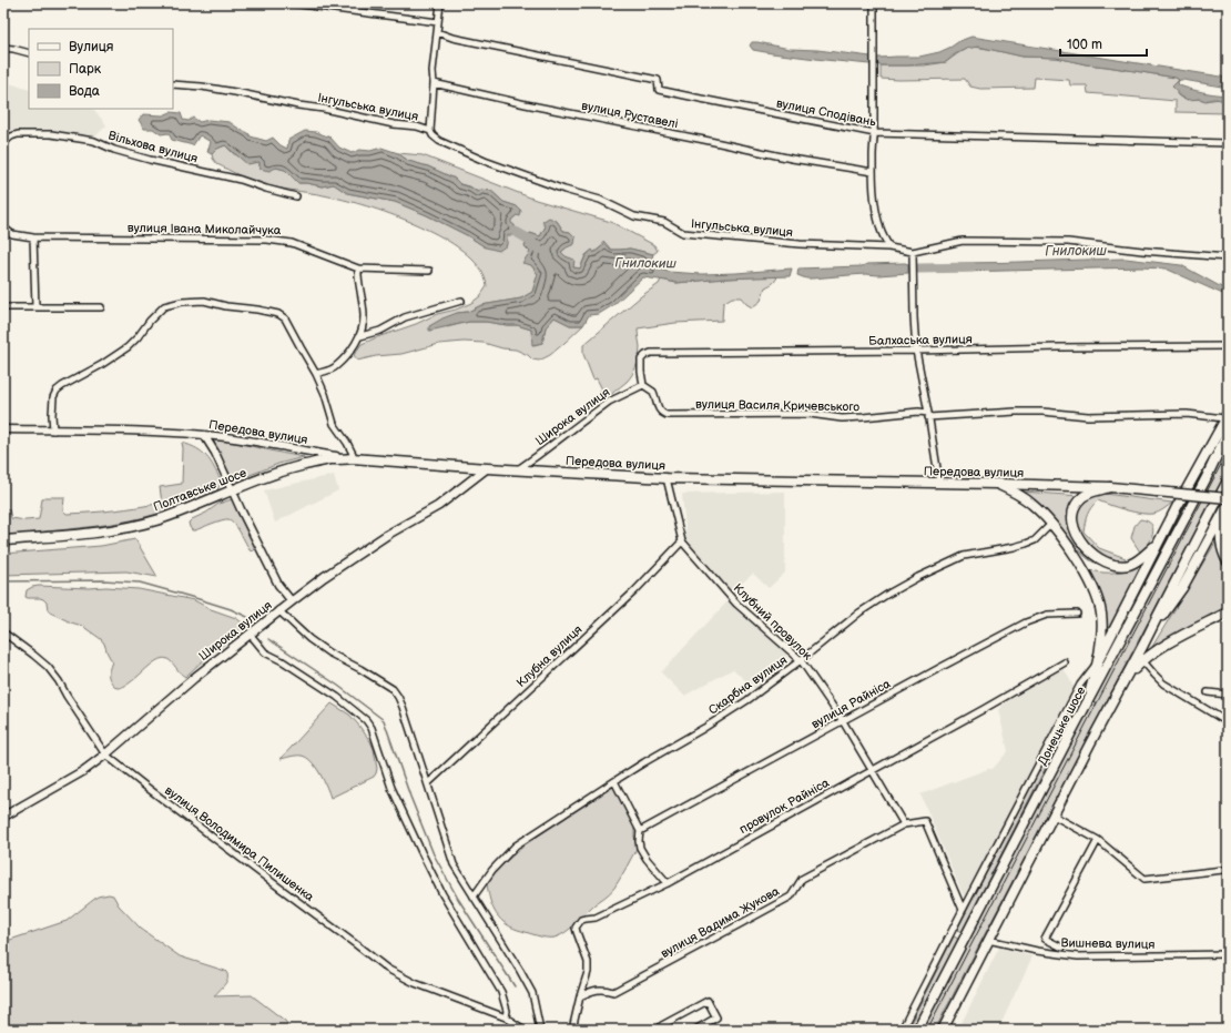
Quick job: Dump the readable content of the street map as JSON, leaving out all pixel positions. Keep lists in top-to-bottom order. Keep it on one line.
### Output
{"streets":{"main road":["Широка вулиця","Передова вулиця","Полтавське шосе","Донецьке шосе"],"street":["Інгульська вулиця","вулиця Сподівань","вулиця Руставелі","Вільхова вулиця","вулиця Івана Миколайчука","Балхаська вулиця","вулиця Василя Кричевського","Клубний провулок","Клубна вулиця","Скарбна вулиця","вулиця Райніса","провулок Райніса","вулиця Володимира Пилишенка","вулиця Вадима Жукова","Вишнева вулиця"]},"crossings":[["Балхаська вулиця","вулиця Василя Кричевського"],["Балхаська вулиця","Широка вулиця"],["вулиця Василя Кричевського","Широка вулиця"],["Широка вулиця","Передова вулиця"],["Широка вулиця","вулиця Володимира Пилишенка"],["Передова вулиця","Полтавське шосе"],["Передова вулиця","Клубний провулок"],["Клубний провулок","Клубна вулиця"],["Клубний провулок","Скарбна вулиця"],["Клубний провулок","вулиця Райніса"],["Клубний провулок","провулок Райніса"],["Клубний провулок","вулиця Вадима Жукова"],["провулок Райніса","вулиця Вадима Жукова"]],"water":["Гнилокиш"],"legend":["Вулиця","Парк","Вода"],"scale_bar":"100 m"}
